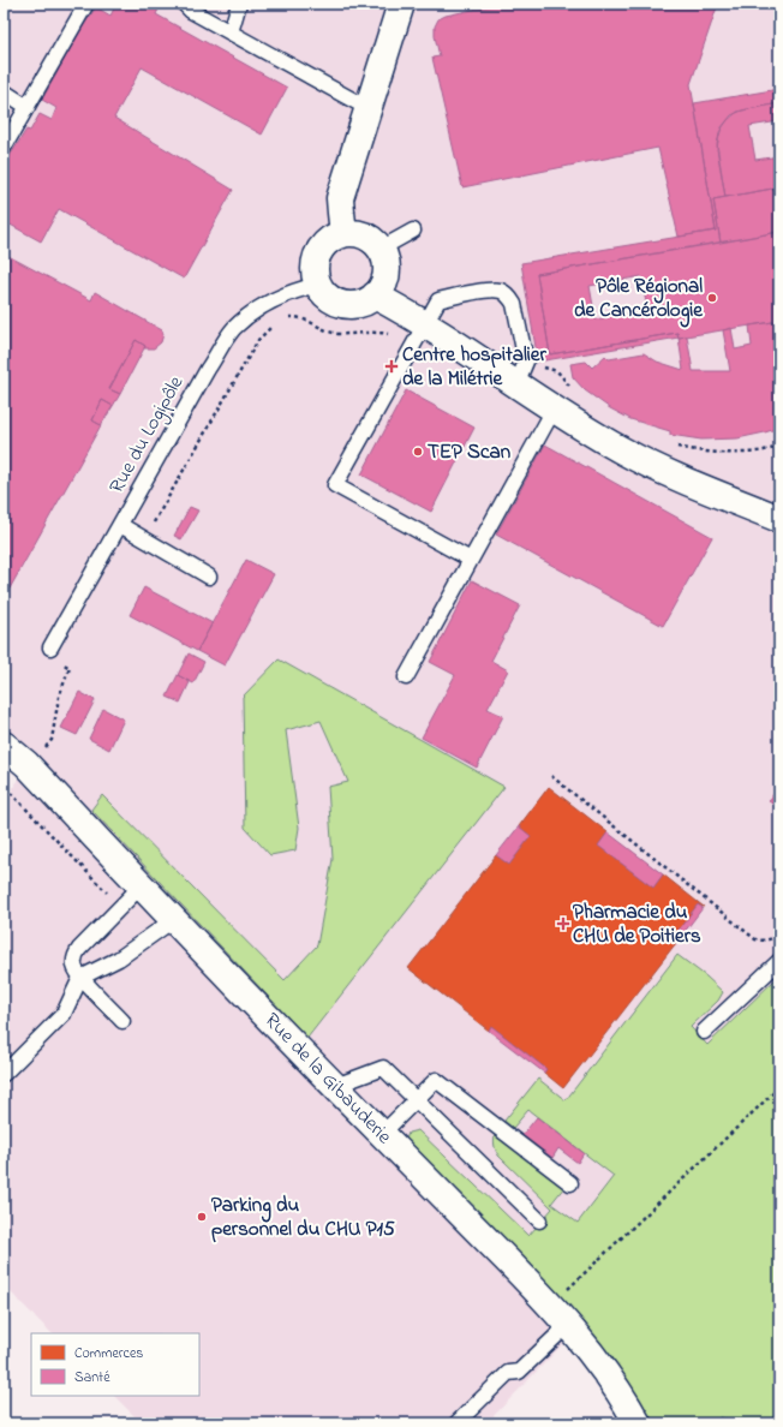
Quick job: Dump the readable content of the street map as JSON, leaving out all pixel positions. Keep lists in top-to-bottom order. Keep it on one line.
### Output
{"streets":{"street":["Rue de la Gibauderie"],"lane":["Rue du Logipôle"]},"places":{"other":["Pôle Régional de Cancérologie","TEP Scan","Parking du personnel du CHU P15"],"health":["Centre hospitalier de la Milétrie","Pharmacie du CHU de Poitiers"]},"legend":["Commerces","Santé"]}
